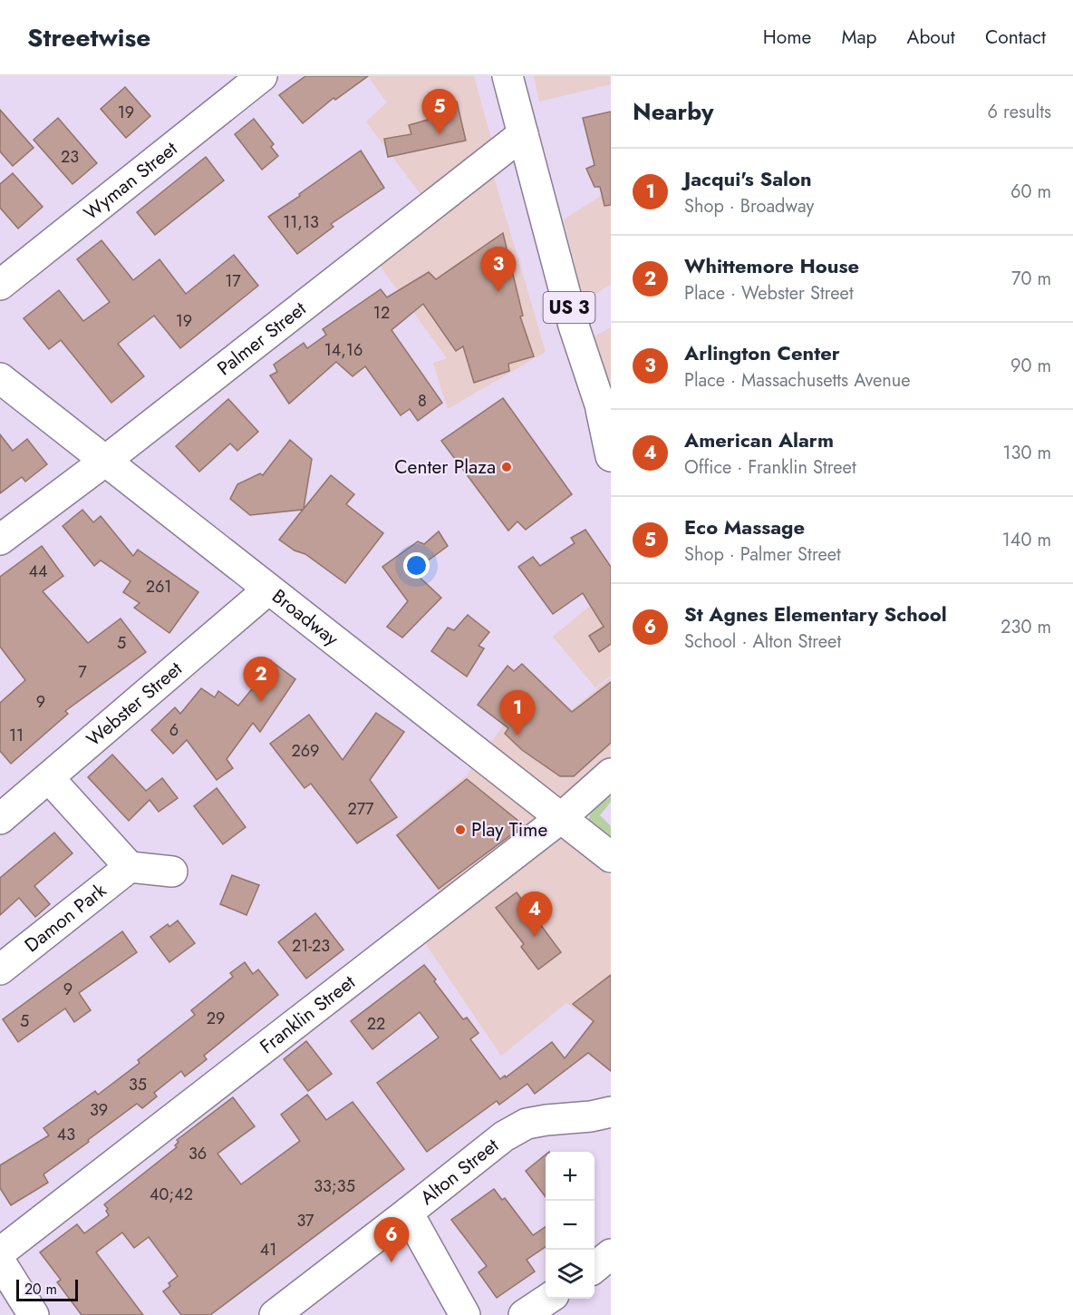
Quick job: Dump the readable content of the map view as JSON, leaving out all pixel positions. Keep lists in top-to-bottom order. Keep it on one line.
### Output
{"streets":{"main road":["Wyman Street","US 3","Palmer Street","Broadway","Webster Street","Damon Park","Franklin Street","Alton Street"]},"crossings":[["US 3","Palmer Street"],["Palmer Street","Broadway"],["Broadway","Webster Street"],["Broadway","Franklin Street"]],"places":["Center Plaza","Play Time"],"house_numbers":["19","23","11,13","17","12","19","14,16","8","44","261","5","7","9","6","11","269","277","21-23","9","29","5","22","35","39","43","36","33;35","40;42","37","41"],"scale_bar":"20 m","page":{"header":"Streetwise","nav":["Home","Map","About","Contact"],"heading":["Nearby","6 results"],"pins":["5","3","2","1","4","6"],"list":[{"mark":"1","name":"Jacqui's Salon","note":"Shop · Broadway","value":"60 m"},{"mark":"2","name":"Whittemore House","note":"Place · Webster Street","value":"70 m"},{"mark":"3","name":"Arlington Center","note":"Place · Massachusetts Avenue","value":"90 m"},{"mark":"4","name":"American Alarm","note":"Office · Franklin Street","value":"130 m"},{"mark":"5","name":"Eco Massage","note":"Shop · Palmer Street","value":"140 m"},{"mark":"6","name":"St Agnes Elementary School","note":"School · Alton Street","value":"230 m"}],"map_buttons":["+","−"],"scale":"20 m"}}
